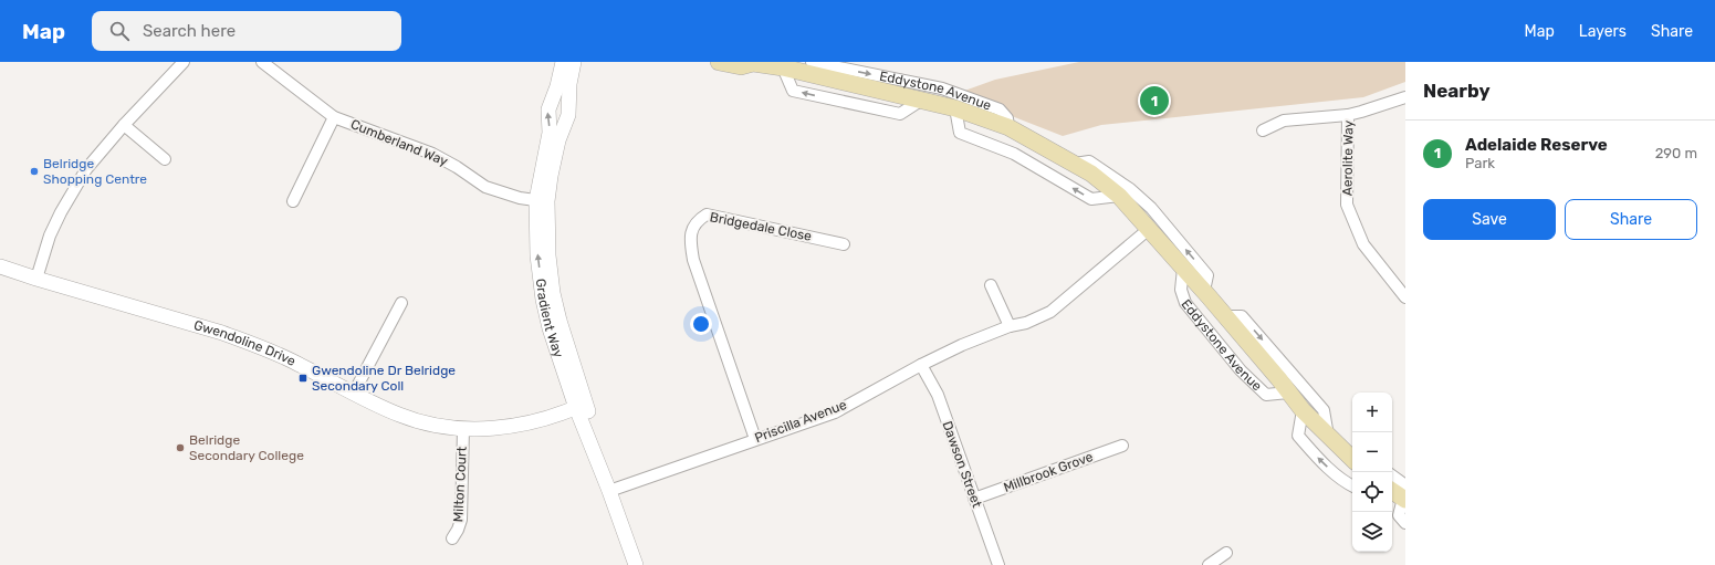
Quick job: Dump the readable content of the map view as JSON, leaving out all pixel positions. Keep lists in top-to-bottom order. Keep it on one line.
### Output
{"streets":{"main road":["Eddystone Avenue"],"street":["Cumberland Way","Aerolite Way","Bridgedale Close","Gradient Way","Gwendoline Drive","Priscilla Avenue","Dawson Street","Millbrook Grove","Milton Court"]},"crossings":[["Eddystone Avenue","Priscilla Avenue"],["Cumberland Way","Gradient Way"],["Bridgedale Close","Priscilla Avenue"],["Gradient Way","Gwendoline Drive"],["Gradient Way","Priscilla Avenue"],["Gwendoline Drive","Milton Court"],["Priscilla Avenue","Dawson Street"],["Dawson Street","Millbrook Grove"]],"places":{"other":["Belridge Shopping Centre","Belridge Secondary College"],"transit":["Gwendoline Dr Belridge Secondary Coll"]},"page":{"header":"Map","search":"Search here","nav":["Map","Layers","Share"],"heading":"Nearby","pins":"1","list":[{"mark":"1","name":"Adelaide Reserve","note":"Park","value":"290 m"}],"buttons":["Save","Share"],"map_buttons":["+","−"]}}
